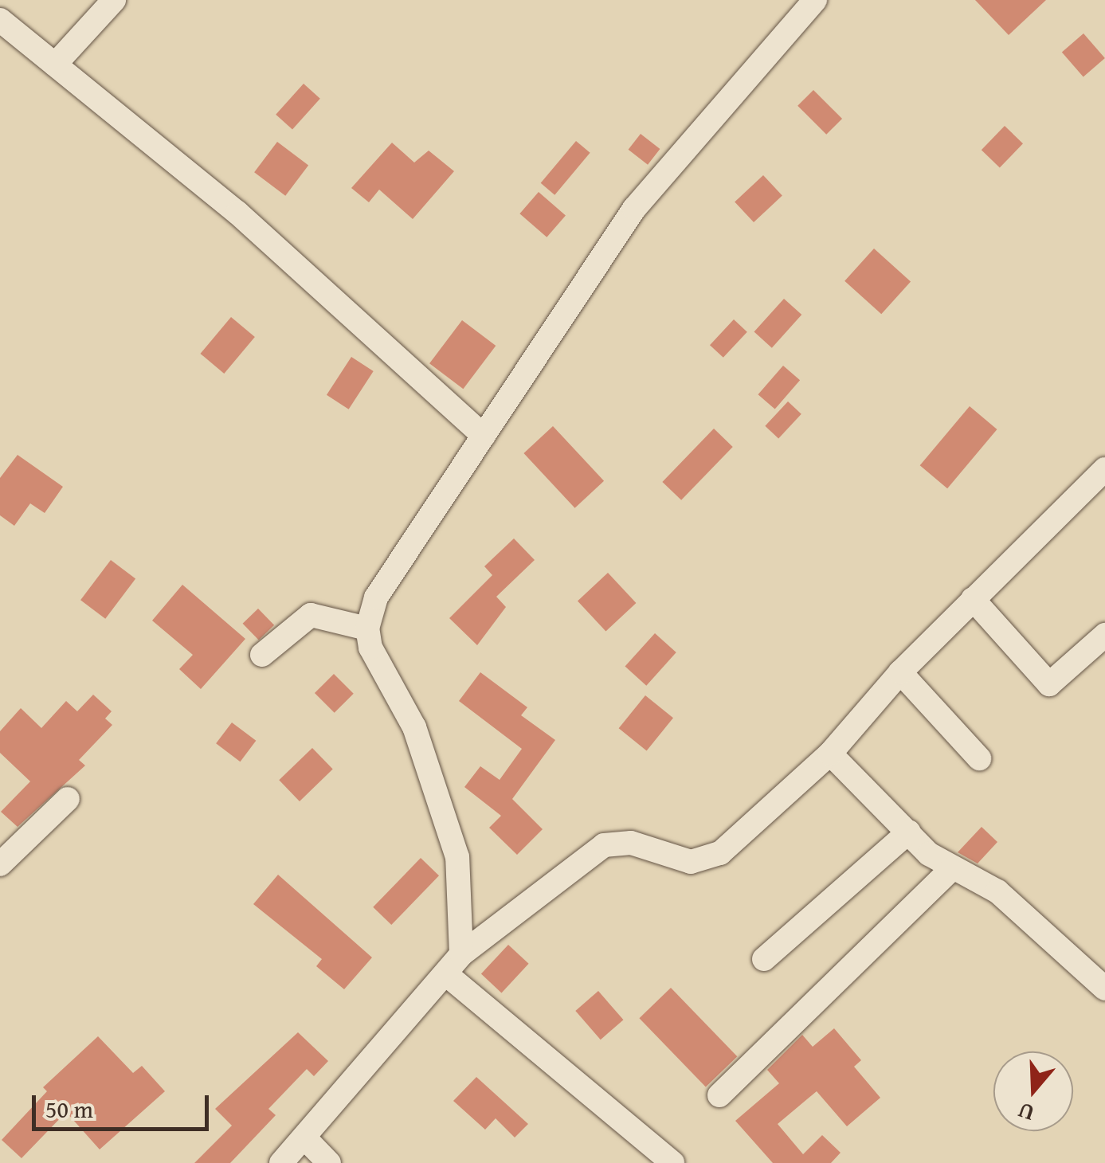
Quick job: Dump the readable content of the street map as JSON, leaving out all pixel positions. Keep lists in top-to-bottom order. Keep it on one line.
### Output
{"scale_bar":"50 m","north":"bottom"}
